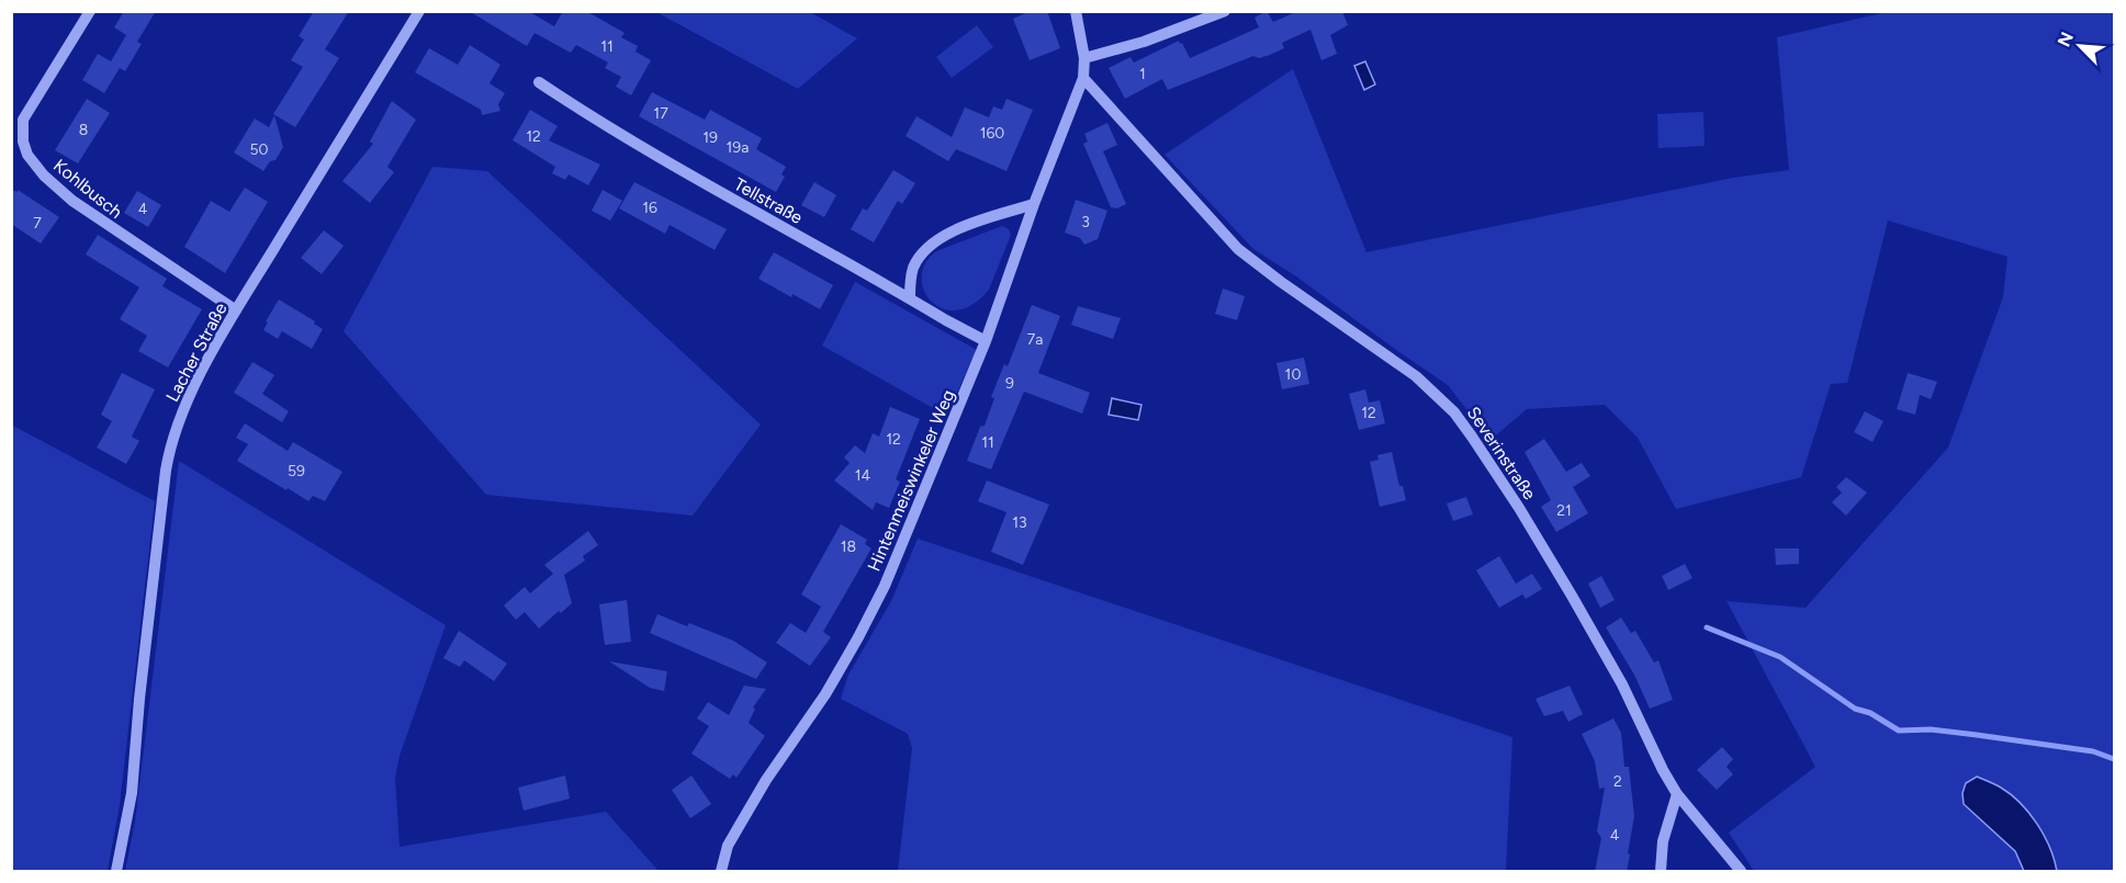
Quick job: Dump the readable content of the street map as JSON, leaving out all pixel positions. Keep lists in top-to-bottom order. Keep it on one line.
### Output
{"streets":{"street":["Kohlbusch","Tellstraße","Lacher Straße","Severinstraße","Hintenmeiswinkeler Weg"]},"crossings":[["Kohlbusch","Lacher Straße"],["Tellstraße","Hintenmeiswinkeler Weg"],["Severinstraße","Hintenmeiswinkeler Weg"]],"house_numbers":["11","1","17","8","160","12","19","19a","50","16","4","3","7","7a","10","9","12","12","11","59","14","21","13","18","2","4"],"north":"top left"}
